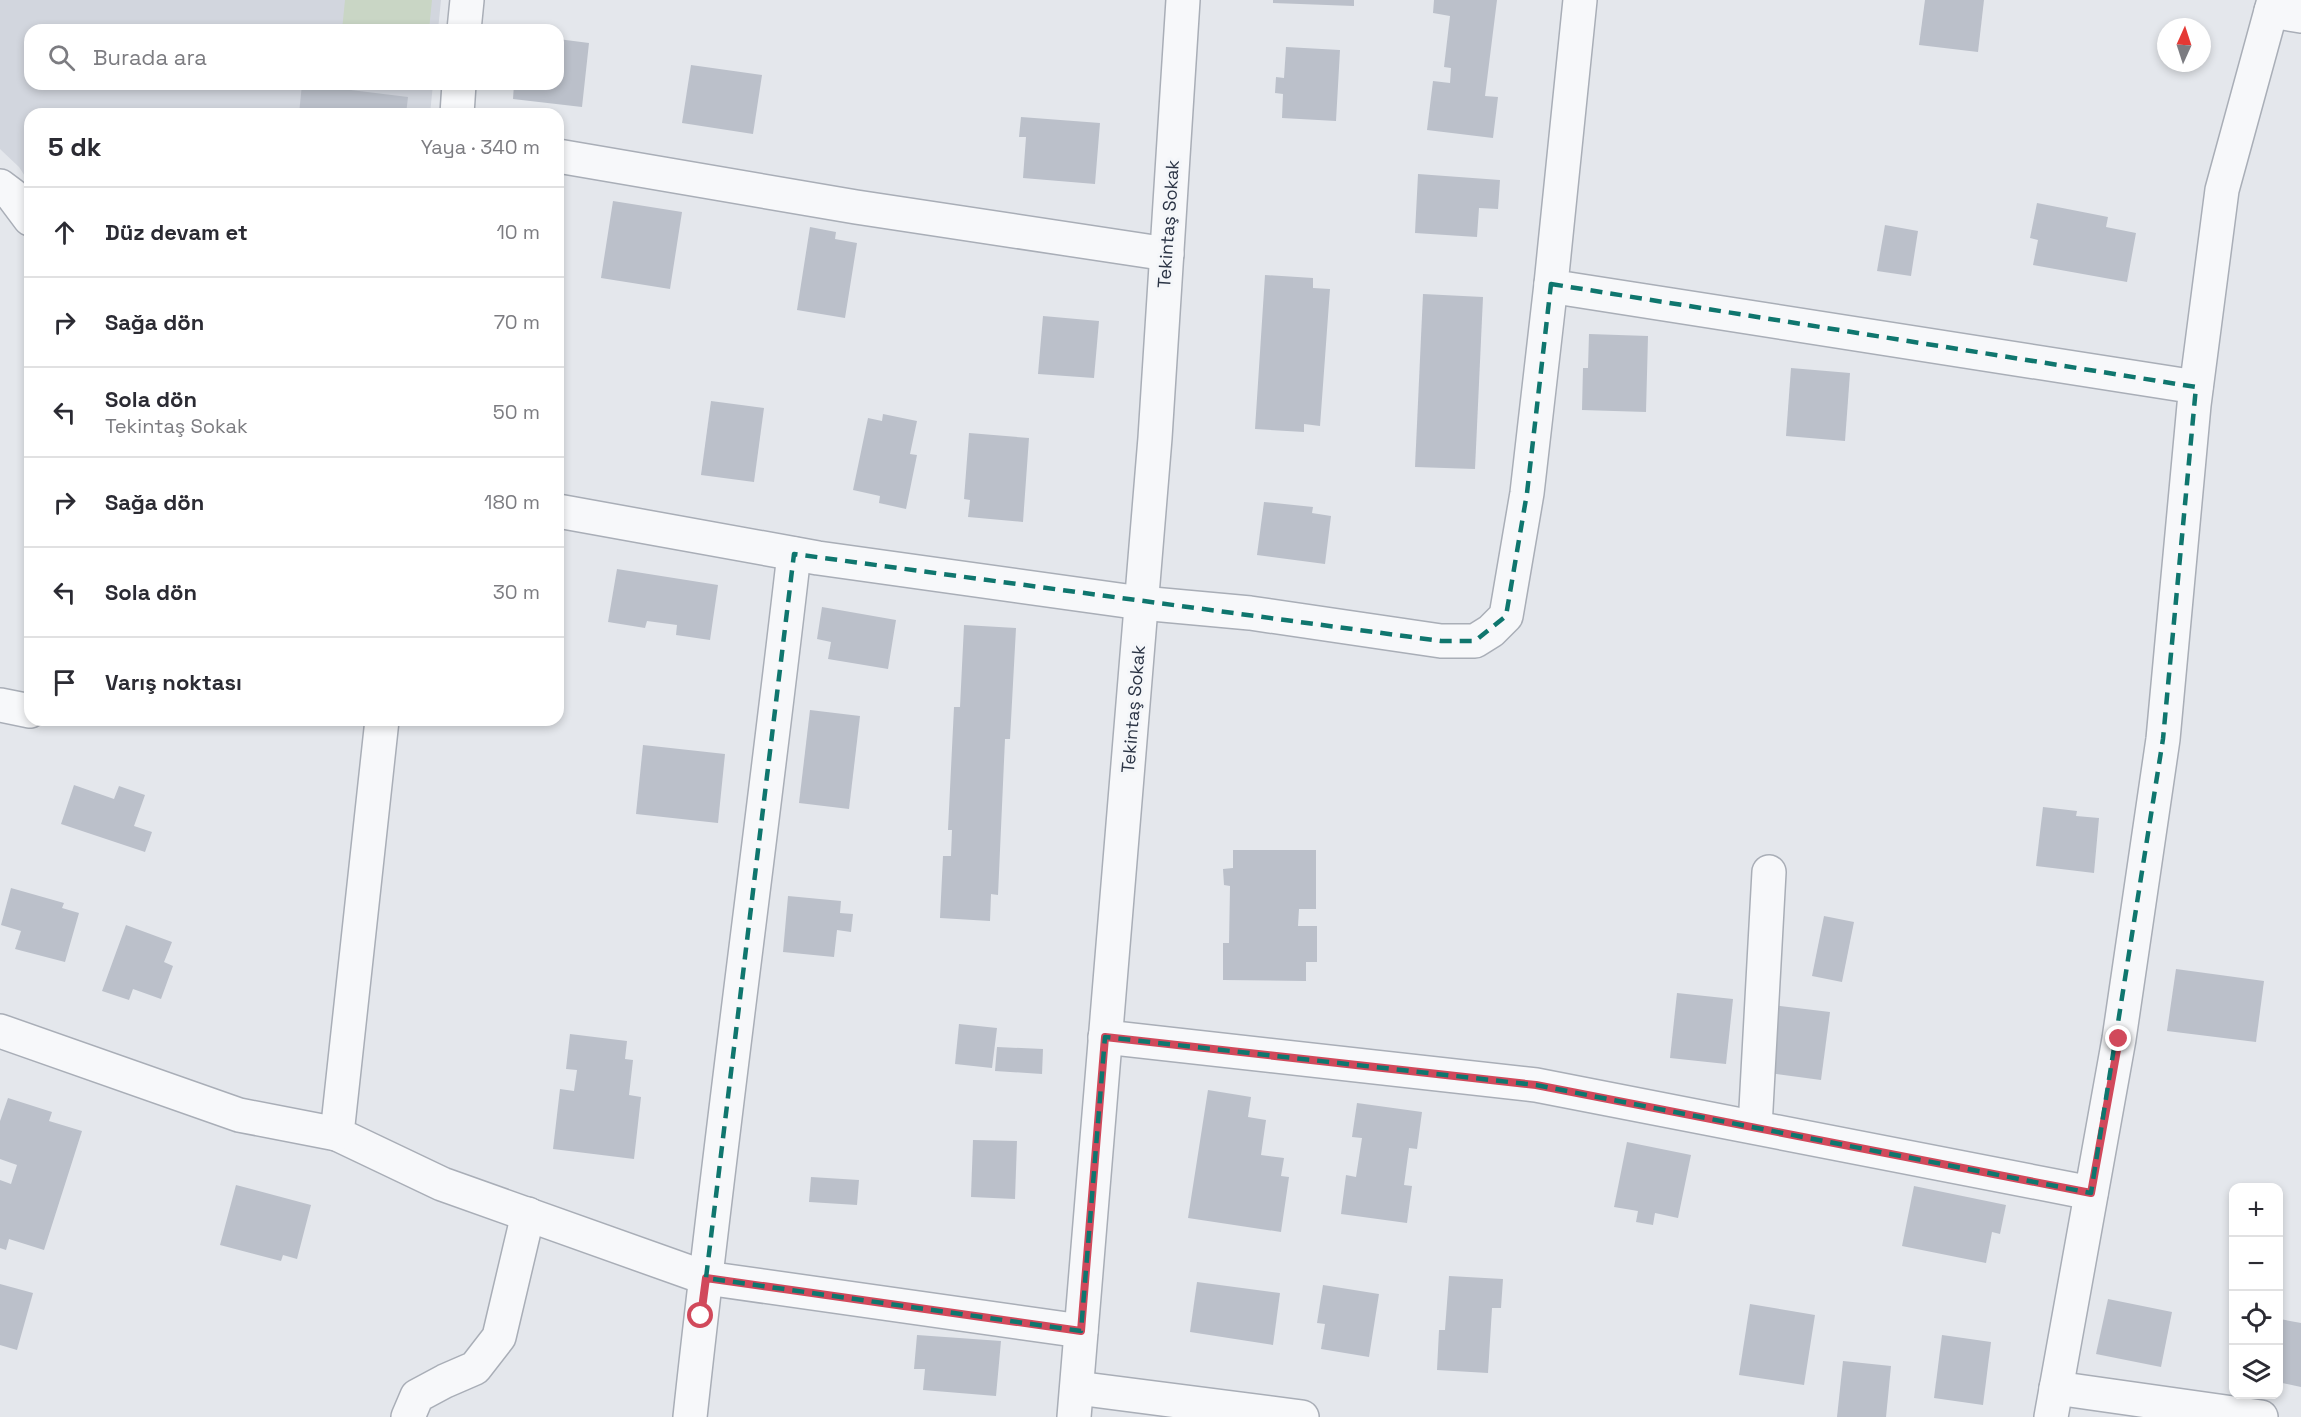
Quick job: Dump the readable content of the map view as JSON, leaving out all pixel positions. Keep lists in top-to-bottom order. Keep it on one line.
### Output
{"streets":{"street":["Tekintaş Sokak"]},"north":"top","page":{"search":"Burada ara","heading":["5 dk","Yaya · 340 m"],"list":[["Düz devam et","10 m"],["Sağa dön","70 m"],["Sola dön","Tekintaş Sokak","50 m"],["Sağa dön","180 m"],["Sola dön","30 m"],"Varış noktası"],"map_buttons":["+","−"]}}
